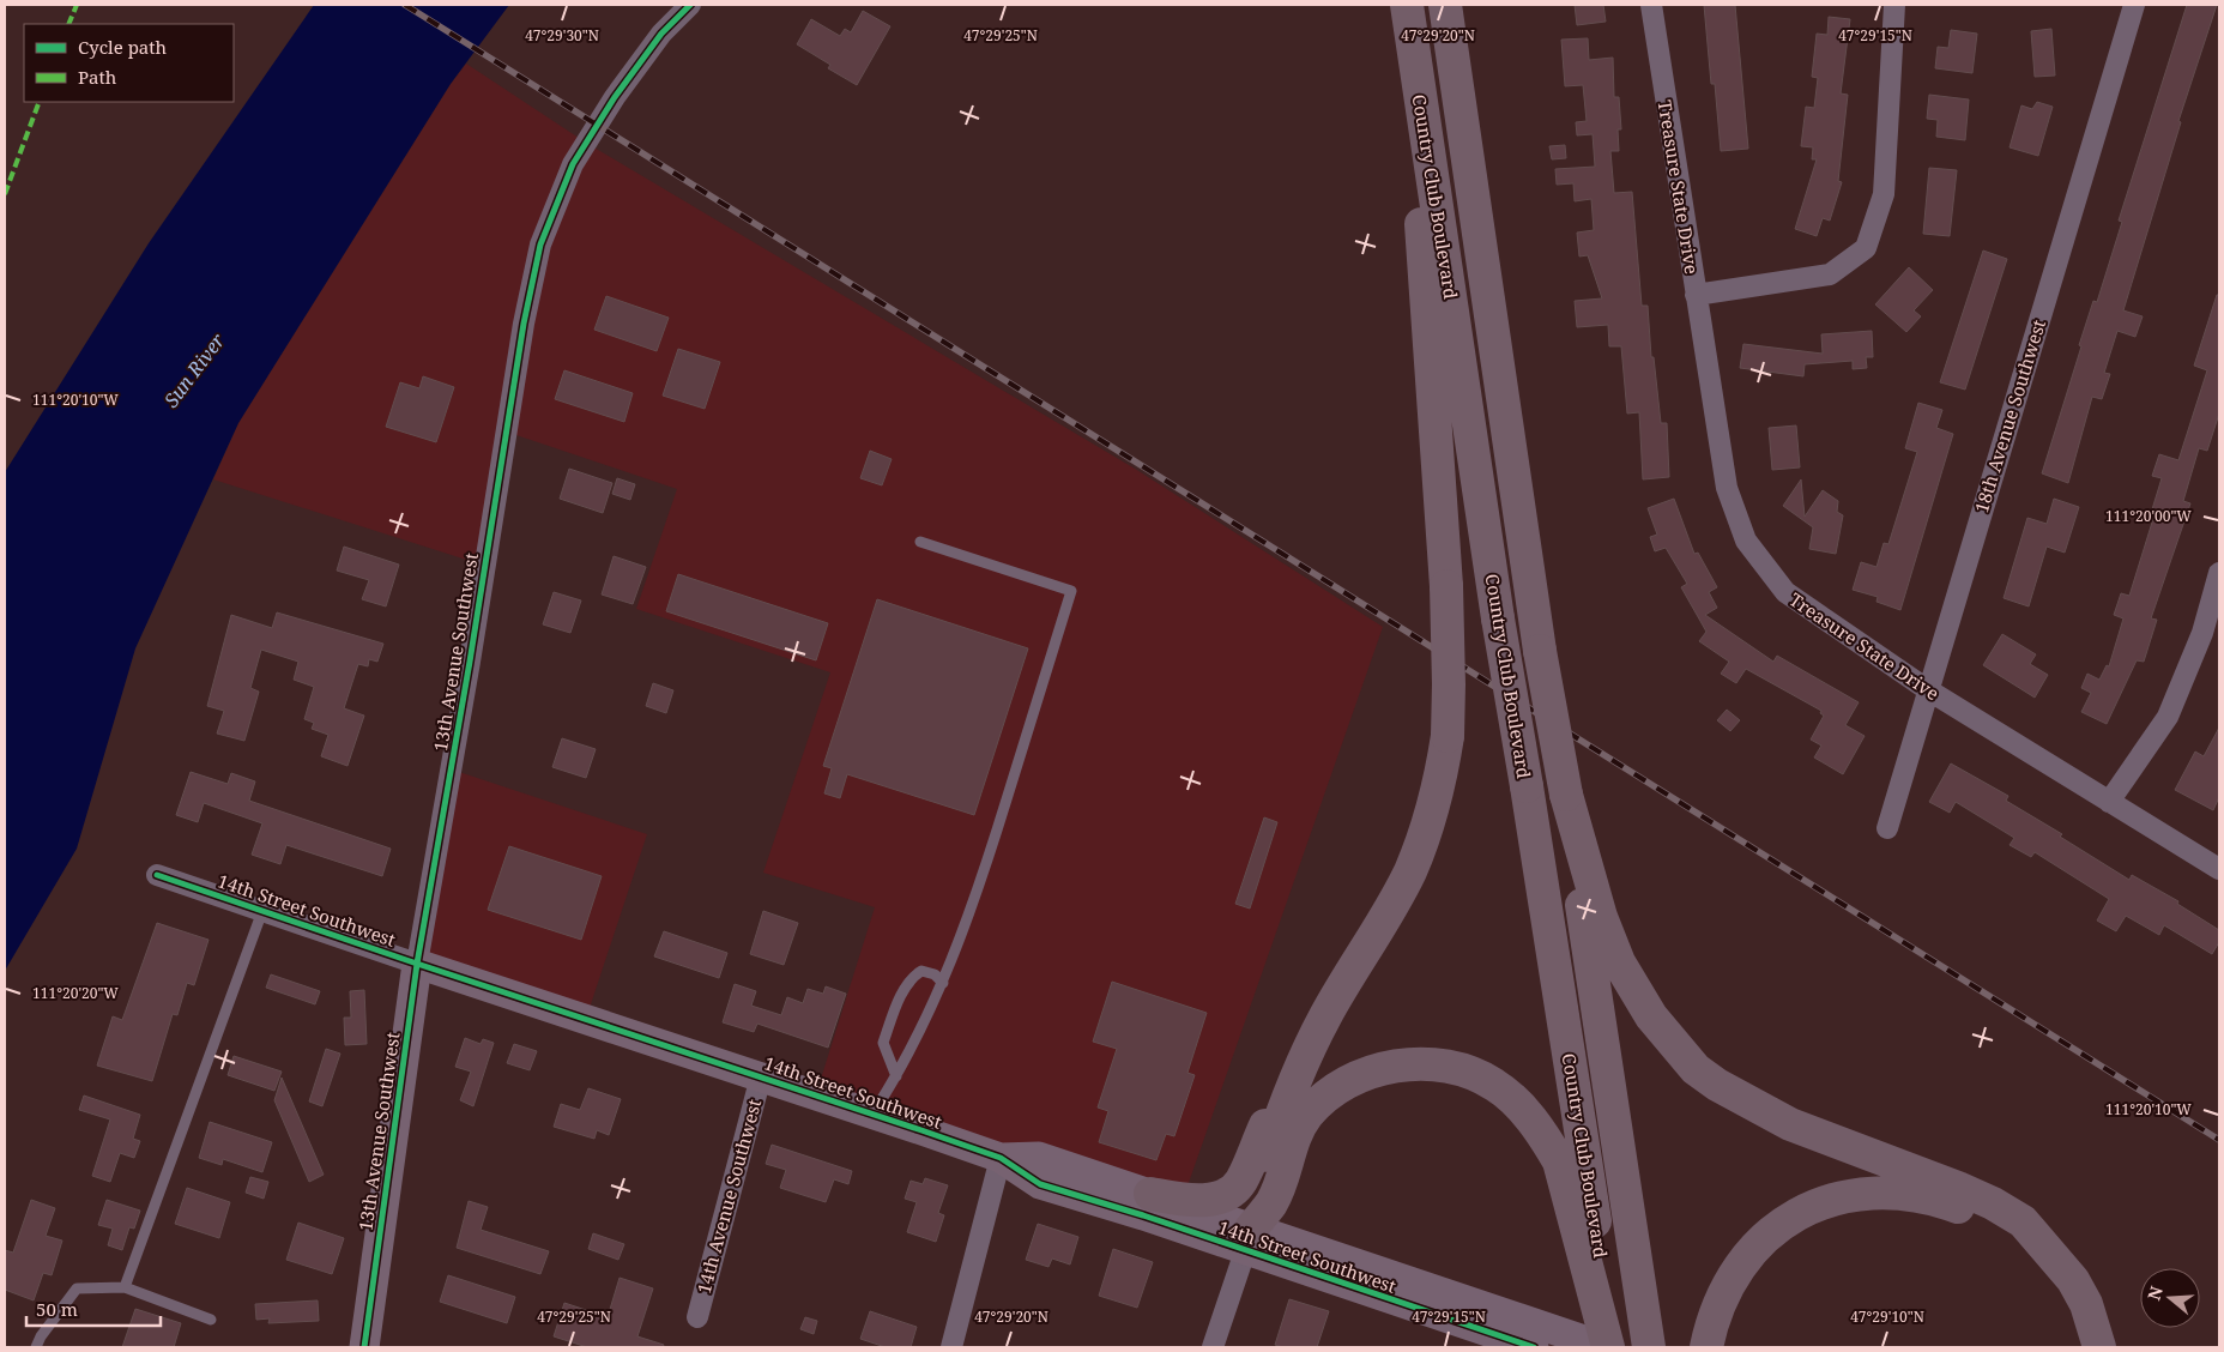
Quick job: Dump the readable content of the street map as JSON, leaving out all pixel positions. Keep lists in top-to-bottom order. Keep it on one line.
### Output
{"streets":{"highway":["Country Club Boulevard"],"street":["Treasure State Drive","18th Avenue Southwest","13th Avenue Southwest","14th Street Southwest","14th Avenue Southwest"]},"crossings":[["Treasure State Drive","18th Avenue Southwest"],["13th Avenue Southwest","14th Street Southwest"],["14th Street Southwest","14th Avenue Southwest"]],"water":["Sun River"],"legend":["Cycle path","Path"],"scale_bar":"50 m","north":"left","coordinates":["47°29'30\"N","47°29'25\"N","47°29'20\"N","47°29'15\"N","111°20'10\"W","111°20'00\"W","111°20'20\"W","47°29'10\"N"]}
